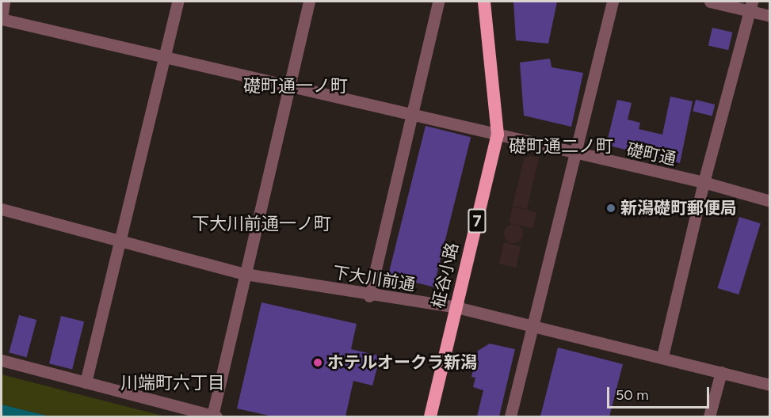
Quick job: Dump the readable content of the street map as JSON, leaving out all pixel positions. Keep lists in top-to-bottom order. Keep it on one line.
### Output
{"streets":{"highway":["7","柾谷小路"],"street":["礎町通","下大川前通"]},"crossings":[["礎町通","柾谷小路"],["柾谷小路","下大川前通"]],"districts":["礎町通一ノ町","礎町通二ノ町","下大川前通一ノ町","川端町六丁目"],"places":["新潟礎町郵便局","ホテルオークラ新潟"],"scale_bar":"50 m"}
